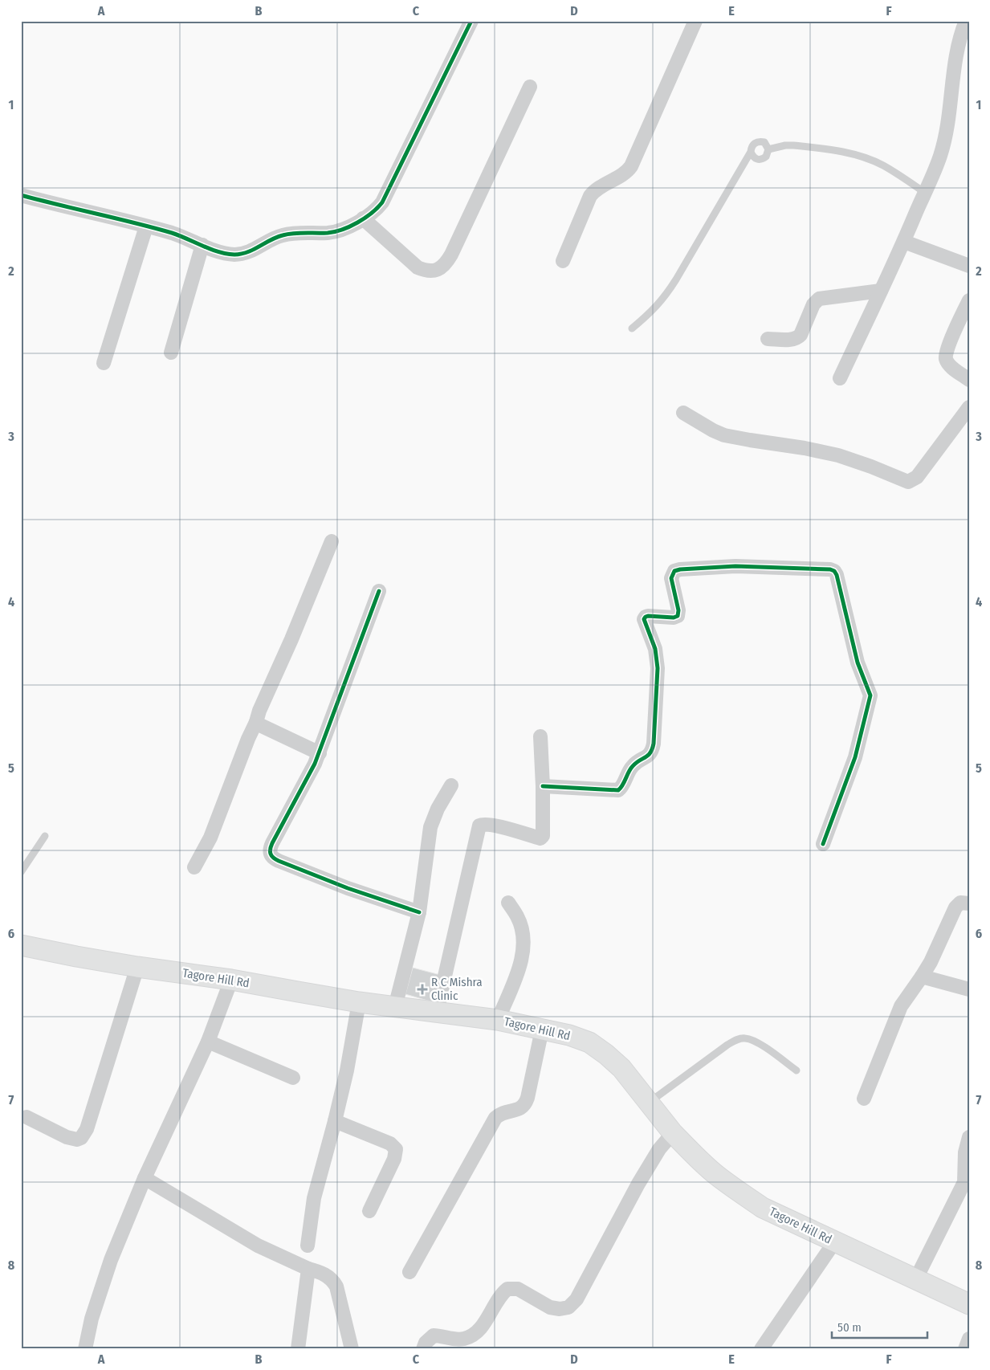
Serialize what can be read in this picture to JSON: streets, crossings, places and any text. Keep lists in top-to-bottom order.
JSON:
{
  "streets": {
    "main road": ["Tagore Hill Rd"]
  },
  "places": {
    "health": ["R C Mishra Clinic"]
  },
  "scale_bar": "50 m",
  "grid": {
    "columns": [
      "A",
      "B",
      "C",
      "D",
      "E",
      "F"
    ],
    "rows": [
      "1",
      "2",
      "3",
      "4",
      "5",
      "6",
      "7",
      "8"
    ]
  }
}
